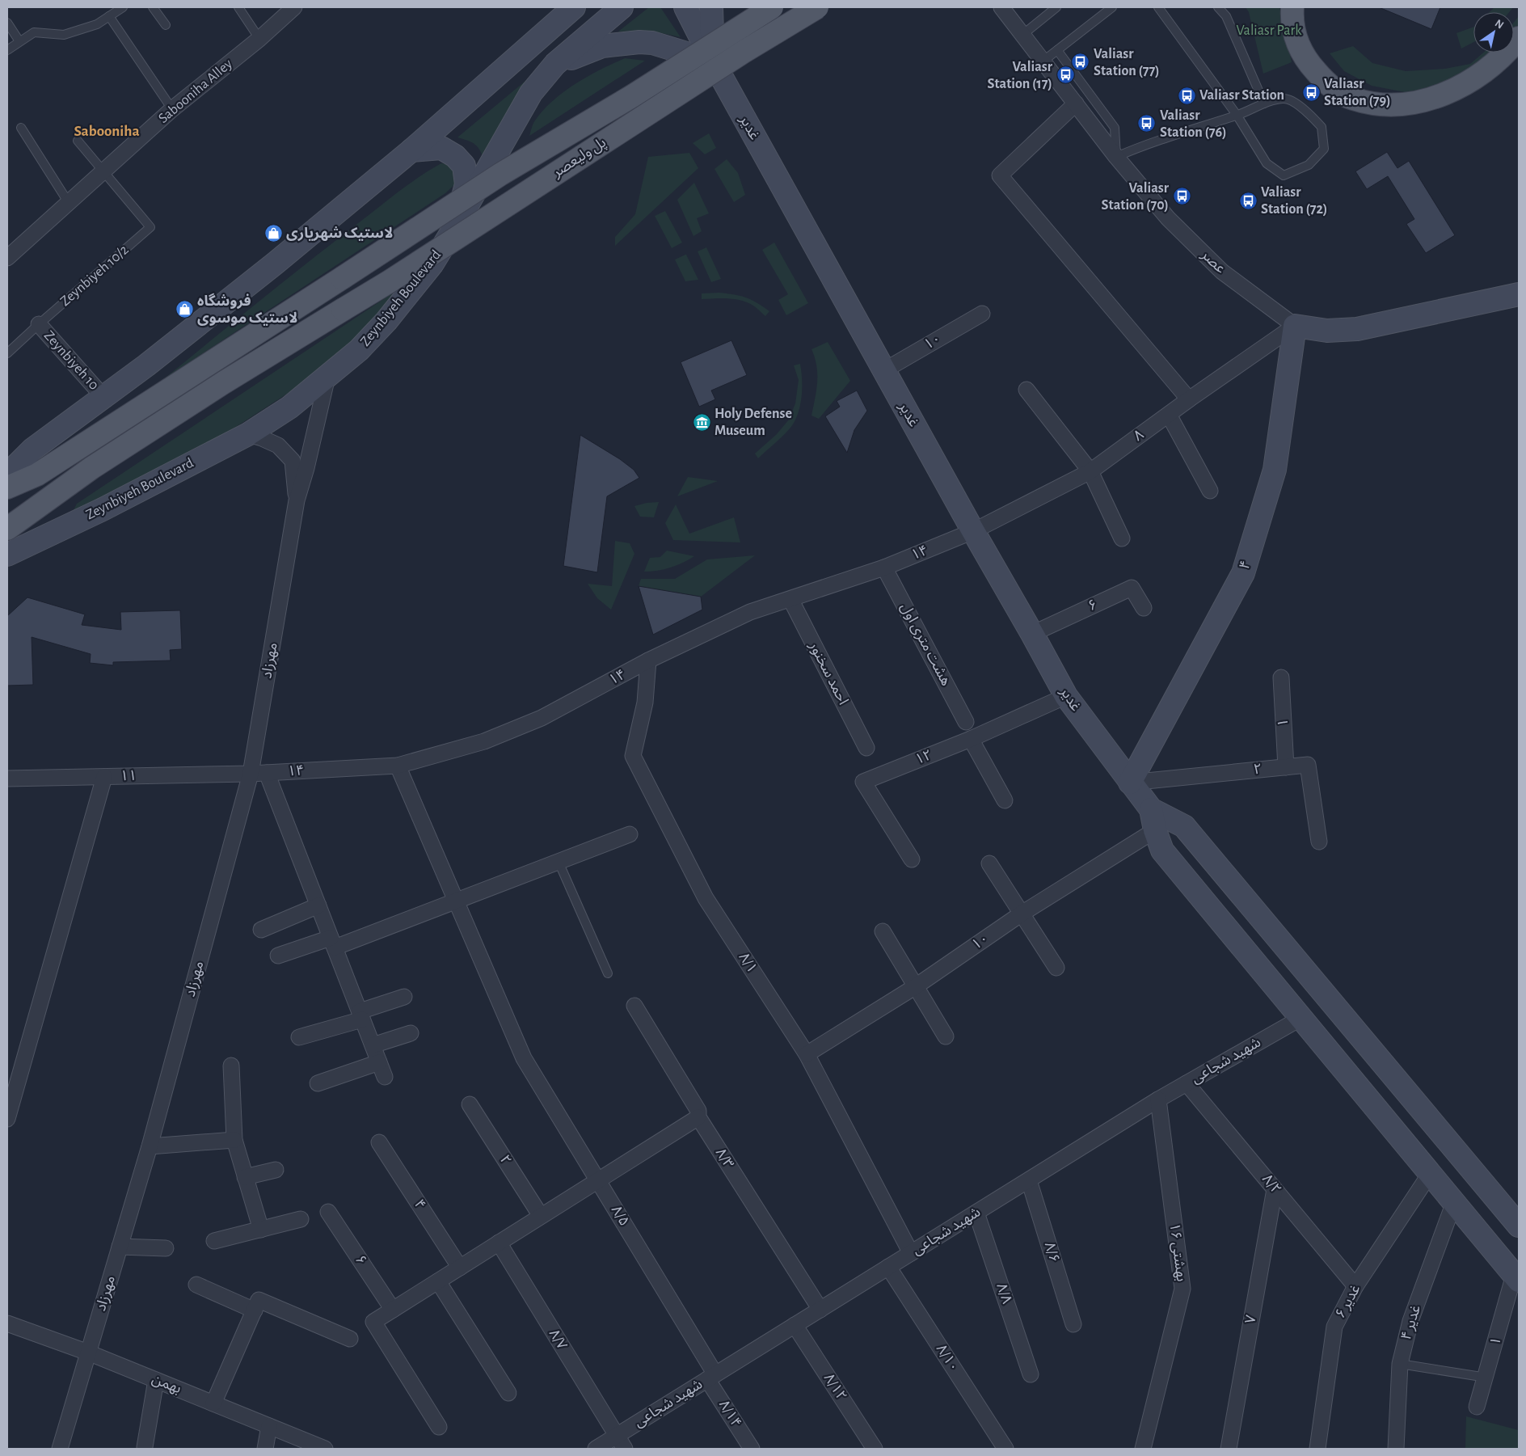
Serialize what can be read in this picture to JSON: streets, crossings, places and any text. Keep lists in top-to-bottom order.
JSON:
{
  "streets": {
    "main road": ["پل ولیعصر"],
    "street": [
      "Sabooniha Alley",
      "غدیر",
      "عصر",
      "Zeynbiyeh Boulevard",
      "۱۰",
      "Zeynbiyeh 10",
      "۸",
      "۱۴",
      "۴",
      "۶",
      "هشت متری اول",
      "مهرزاد",
      "احمد سخنور",
      "۱",
      "۱۲",
      "۲",
      "۱۱",
      "۸/۱",
      "شهید شجاعی",
      "۸/۳",
      "۸/۲",
      "۸/۵",
      "۸/۶",
      "۱۶ بهشتی",
      "۸/۸",
      "غدیر ۶",
      "۷",
      "غدیر ۴",
      "۸/۷",
      "۸/۱۰",
      "بهمن",
      "۸/۱۲",
      "۸/۱۴"
    ],
    "lane": ["Zeynbiyeh 10/2"]
  },
  "crossings": [
    ["Sabooniha Alley", "Zeynbiyeh 10/2"],
    ["غدیر", "۱۰"],
    ["غدیر", "۸"],
    ["غدیر", "۱۴"],
    ["غدیر", "۴"],
    ["غدیر", "۶"],
    ["غدیر", "۱۲"],
    ["غدیر", "۲"],
    ["عصر", "۸"],
    ["عصر", "۴"],
    ["Zeynbiyeh 10/2", "Zeynbiyeh 10"],
    ["۱۰", "۸/۱"],
    ["۸", "۱۴"],
    ["۸", "۴"],
    ["۱۴", "هشت متری اول"],
    ["۱۴", "مهرزاد"],
    ["۱۴", "احمد سخنور"],
    ["۱۴", "۱۱"],
    ["۱۴", "۸/۱"],
    ["۱۴", "۸/۵"],
    ["۴", "۲"],
    ["مهرزاد", "۱۱"],
    ["مهرزاد", "بهمن"],
    ["۱", "۲"],
    ["۸/۱", "شهید شجاعی"],
    ["شهید شجاعی", "۸/۳"],
    ["شهید شجاعی", "۸/۲"],
    ["شهید شجاعی", "۸/۵"],
    ["شهید شجاعی", "۸/۶"],
    ["شهید شجاعی", "۱۶ بهشتی"],
    ["شهید شجاعی", "۸/۸"],
    ["شهید شجاعی", "۸/۷"],
    ["شهید شجاعی", "۸/۱۰"],
    ["شهید شجاعی", "۸/۱۲"],
    ["شهید شجاعی", "۸/۱۴"],
    ["۸/۲", "غدیر ۶"],
    ["۸/۲", "۷"],
    ["۸/۵", "۸/۱۴"]
  ],
  "districts": ["Sabooniha"],
  "parks": ["Valiasr Park"],
  "places": {
    "bus stop": [
      "Valiasr Station (77)",
      "Valiasr Station (17)",
      "Valiasr Station (79)",
      "Valiasr Station",
      "Valiasr Station (76)",
      "Valiasr Station (70)",
      "Valiasr Station (72)"
    ],
    "shop": ["لاستیک شهریاری", "فروشگاه لاستیک موسوی"],
    "museum": ["Holy Defense Museum"]
  },
  "north": "top right"
}
